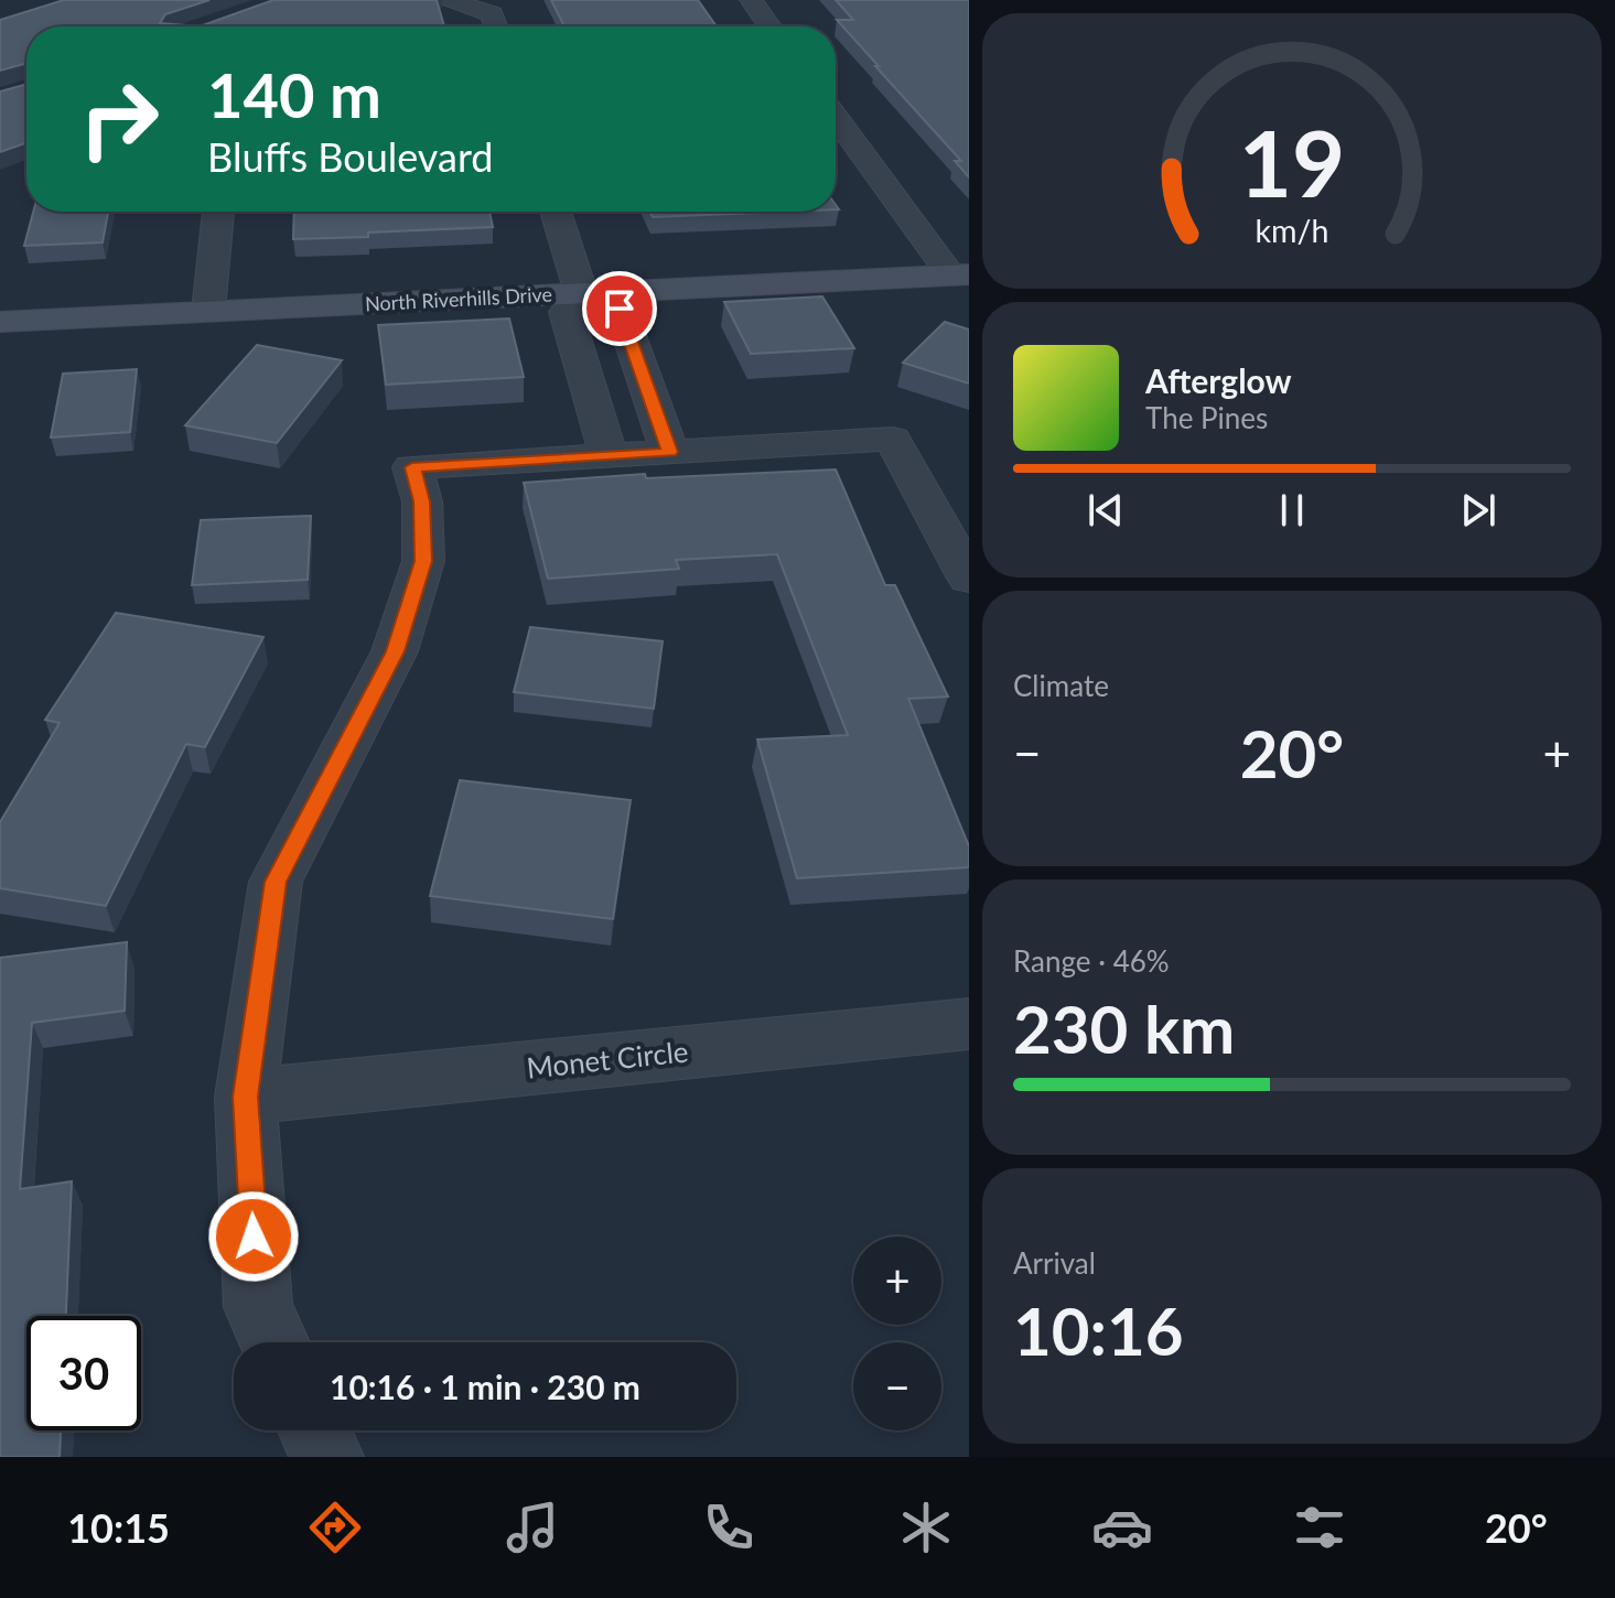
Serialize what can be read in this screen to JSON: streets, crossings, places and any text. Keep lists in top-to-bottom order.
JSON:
{
  "streets": {
    "street": ["North Riverhills Drive", "Monet Circle"]
  },
  "page": {
    "turn": ["140 m", "Bluffs Boulevard"],
    "song": ["Afterglow", "The Pines"],
    "tile": [
      "Climate",
      ["Range · 46%", "230 km"],
      ["Arrival", "10:16"]
    ],
    "heat": ["−", "20°", "+"],
    "map_buttons": ["+", "−"],
    "limit": "30",
    "trip": "10:16 · 1 min · 230 m",
    "tabs": ["10:15", "20°"],
    "gauge": ["19", "km/h"]
  }
}
